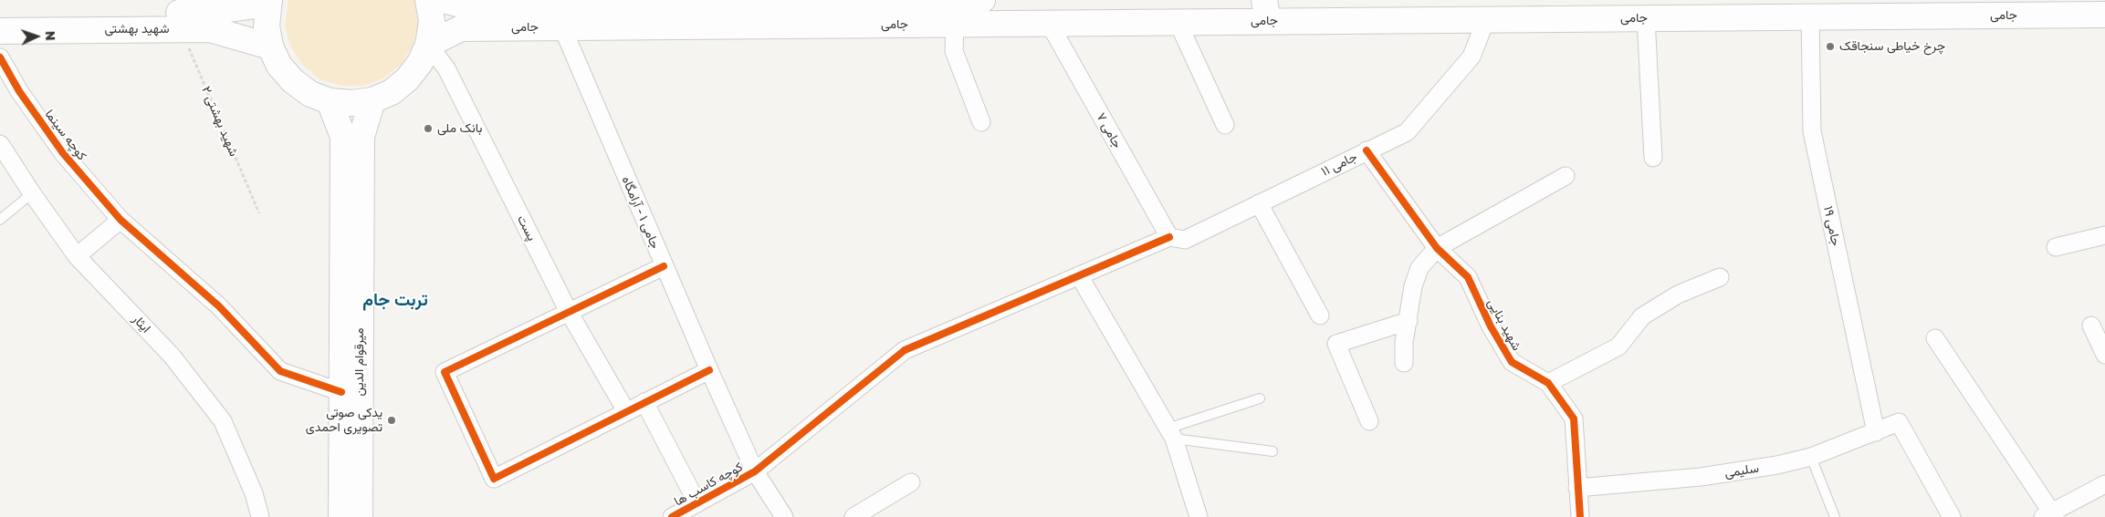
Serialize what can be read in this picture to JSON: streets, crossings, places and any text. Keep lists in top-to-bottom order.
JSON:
{
  "streets": {
    "main road": ["جامی", "شهید بهشتی", "میرقوام الدین"],
    "street": [
      "جامی ۷",
      "کوچه سینما",
      "جامی ۱۱",
      "جامی ۱ - آرامگاه",
      "جامی ۱۹",
      "پست",
      "ایثار",
      "شهید بنایی",
      "سلیمی",
      "کوچه کاسب ها"
    ],
    "path": ["شهید بهشتی ۲"]
  },
  "crossings": [
    ["جامی", "جامی ۷"],
    ["جامی", "جامی ۱۱"],
    ["جامی", "جامی ۱ - آرامگاه"],
    ["جامی", "جامی ۱۹"],
    ["جامی", "پست"],
    ["شهید بهشتی", "شهید بهشتی ۲"],
    ["جامی ۷", "جامی ۱۱"],
    ["جامی ۷", "کوچه کاسب ها"],
    ["کوچه سینما", "میرقوام الدین"],
    ["جامی ۱۱", "شهید بنایی"],
    ["جامی ۱۱", "کوچه کاسب ها"],
    ["جامی ۱ - آرامگاه", "کوچه کاسب ها"],
    ["جامی ۱۹", "سلیمی"],
    ["شهید بنایی", "سلیمی"]
  ],
  "districts": ["تربت جام"],
  "places": ["چرخ خیاطی سنجاقک", "بانک ملی", "یدکی صوتی تصویری احمدی"],
  "north": "right"
}
